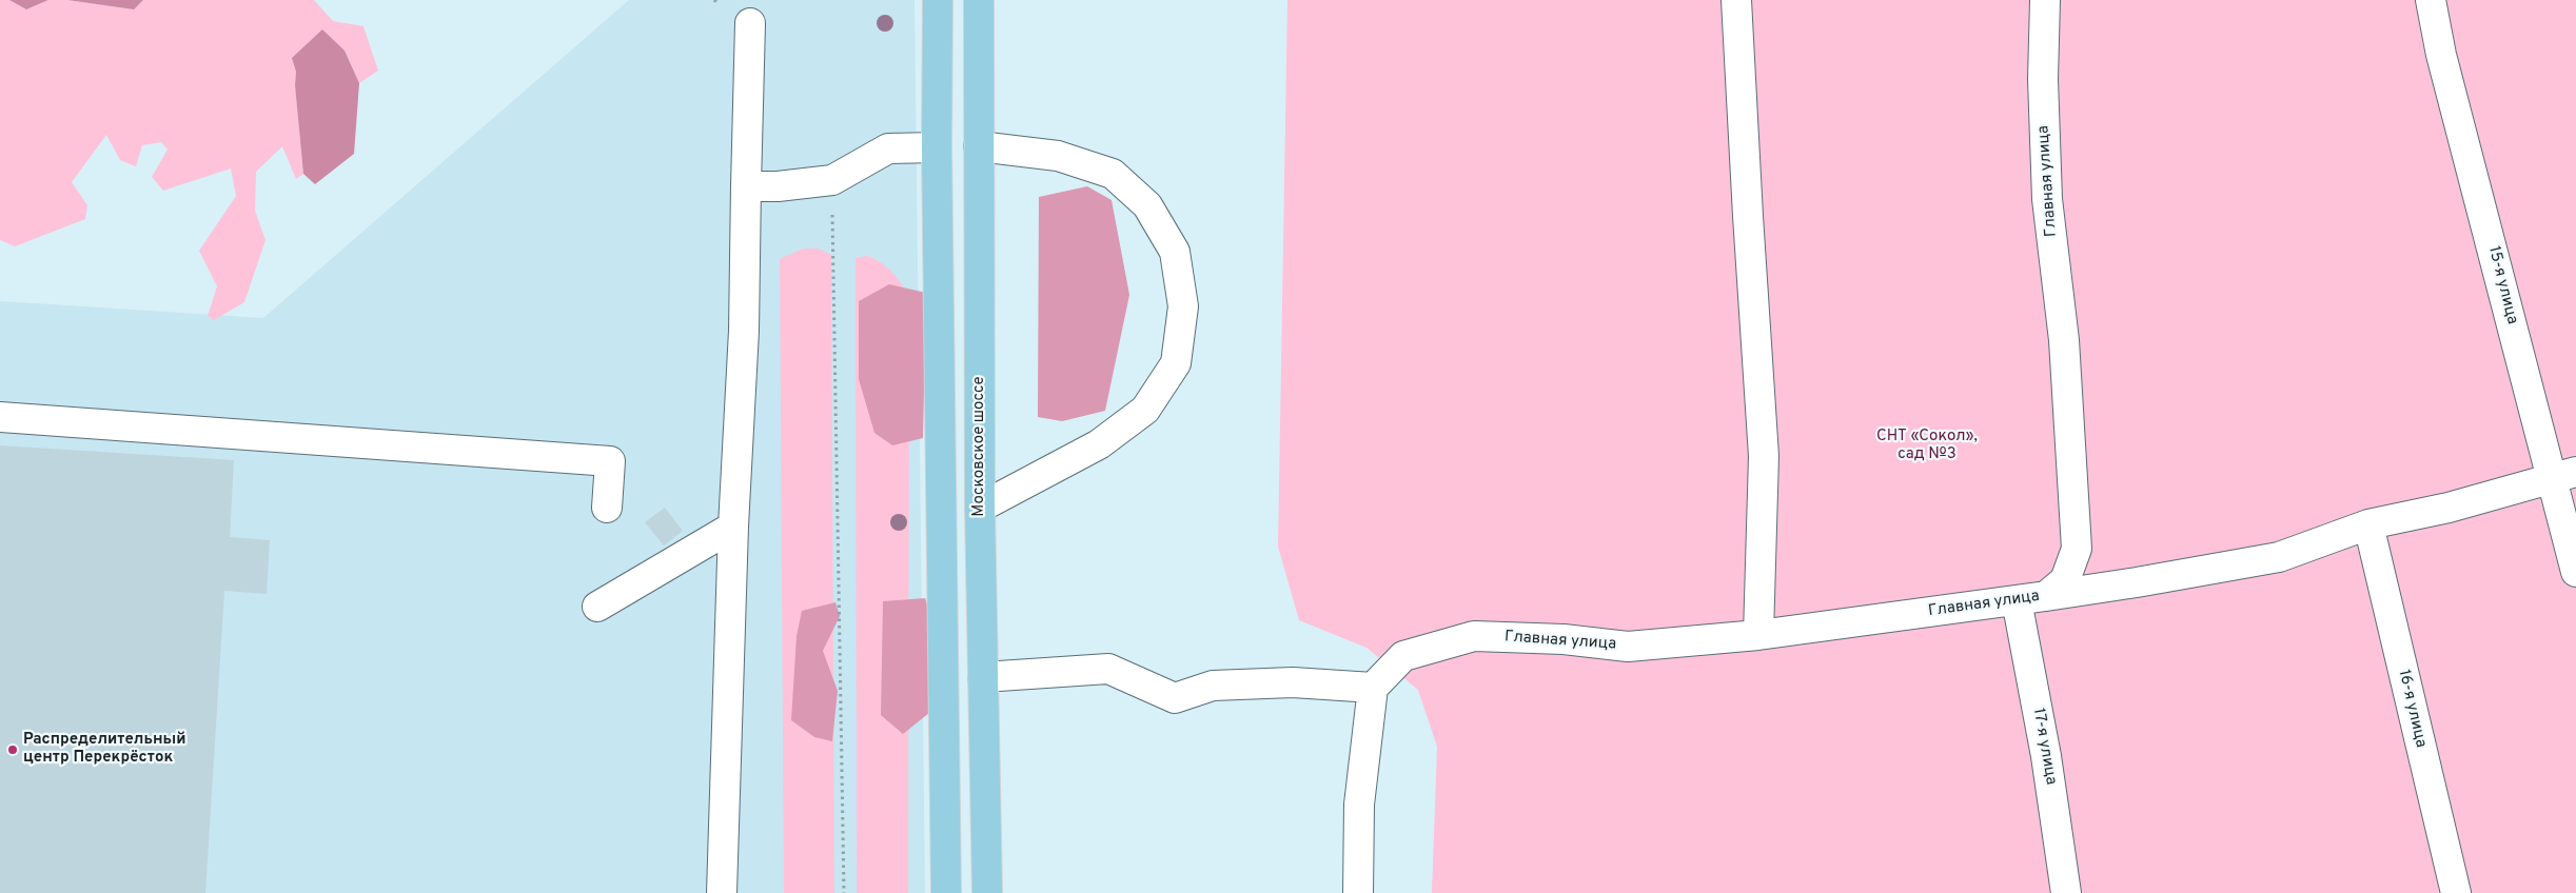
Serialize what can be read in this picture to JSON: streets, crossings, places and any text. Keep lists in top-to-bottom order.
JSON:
{
  "streets": {
    "main road": ["Московское шоссе"],
    "street": [
      "Главная улица",
      "15-я улица",
      "16-я улица",
      "17-я улица"
    ]
  },
  "crossings": [
    ["Главная улица", "17-я улица"]
  ],
  "parks": ["СНТ «Сокол», сад №3"],
  "places": ["Распределительный центр Перекрёсток"]
}
